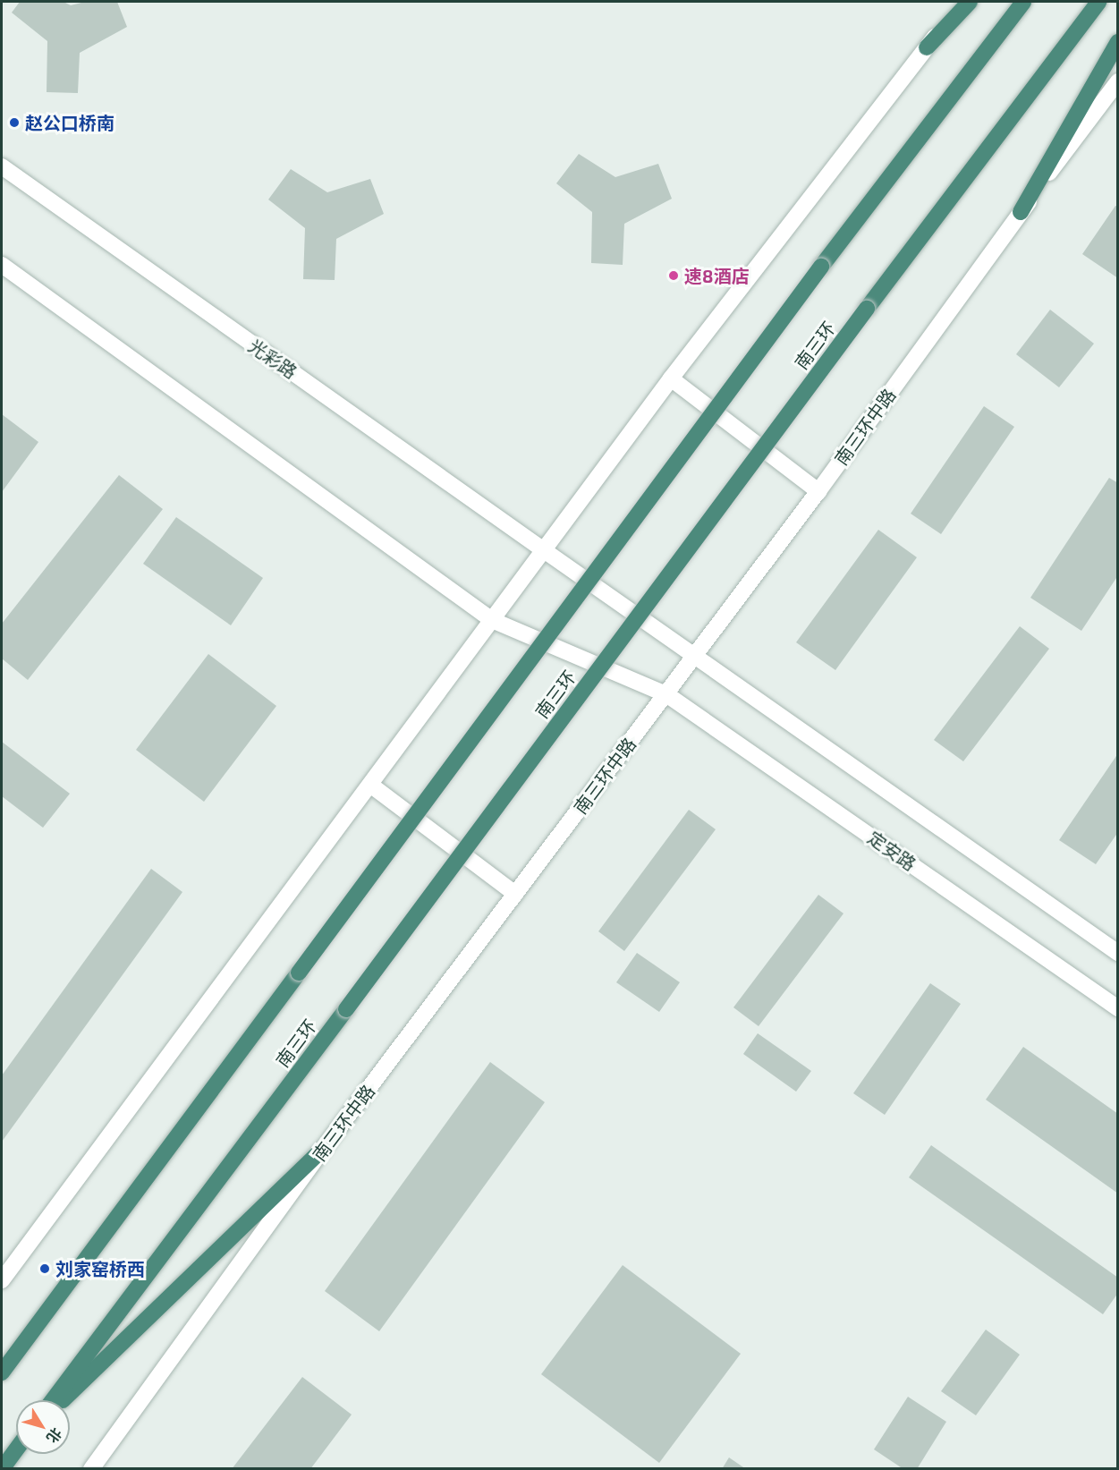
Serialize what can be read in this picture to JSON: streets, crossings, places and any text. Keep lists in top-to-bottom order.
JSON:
{
  "streets": {
    "highway": ["南三环"],
    "street": ["光彩路", "南三环中路", "定安路"]
  },
  "crossings": [
    ["光彩路", "南三环中路"],
    ["南三环中路", "定安路"]
  ],
  "places": ["赵公口桥南", "速8酒店", "刘家窑桥西"],
  "north": "bottom right"
}
